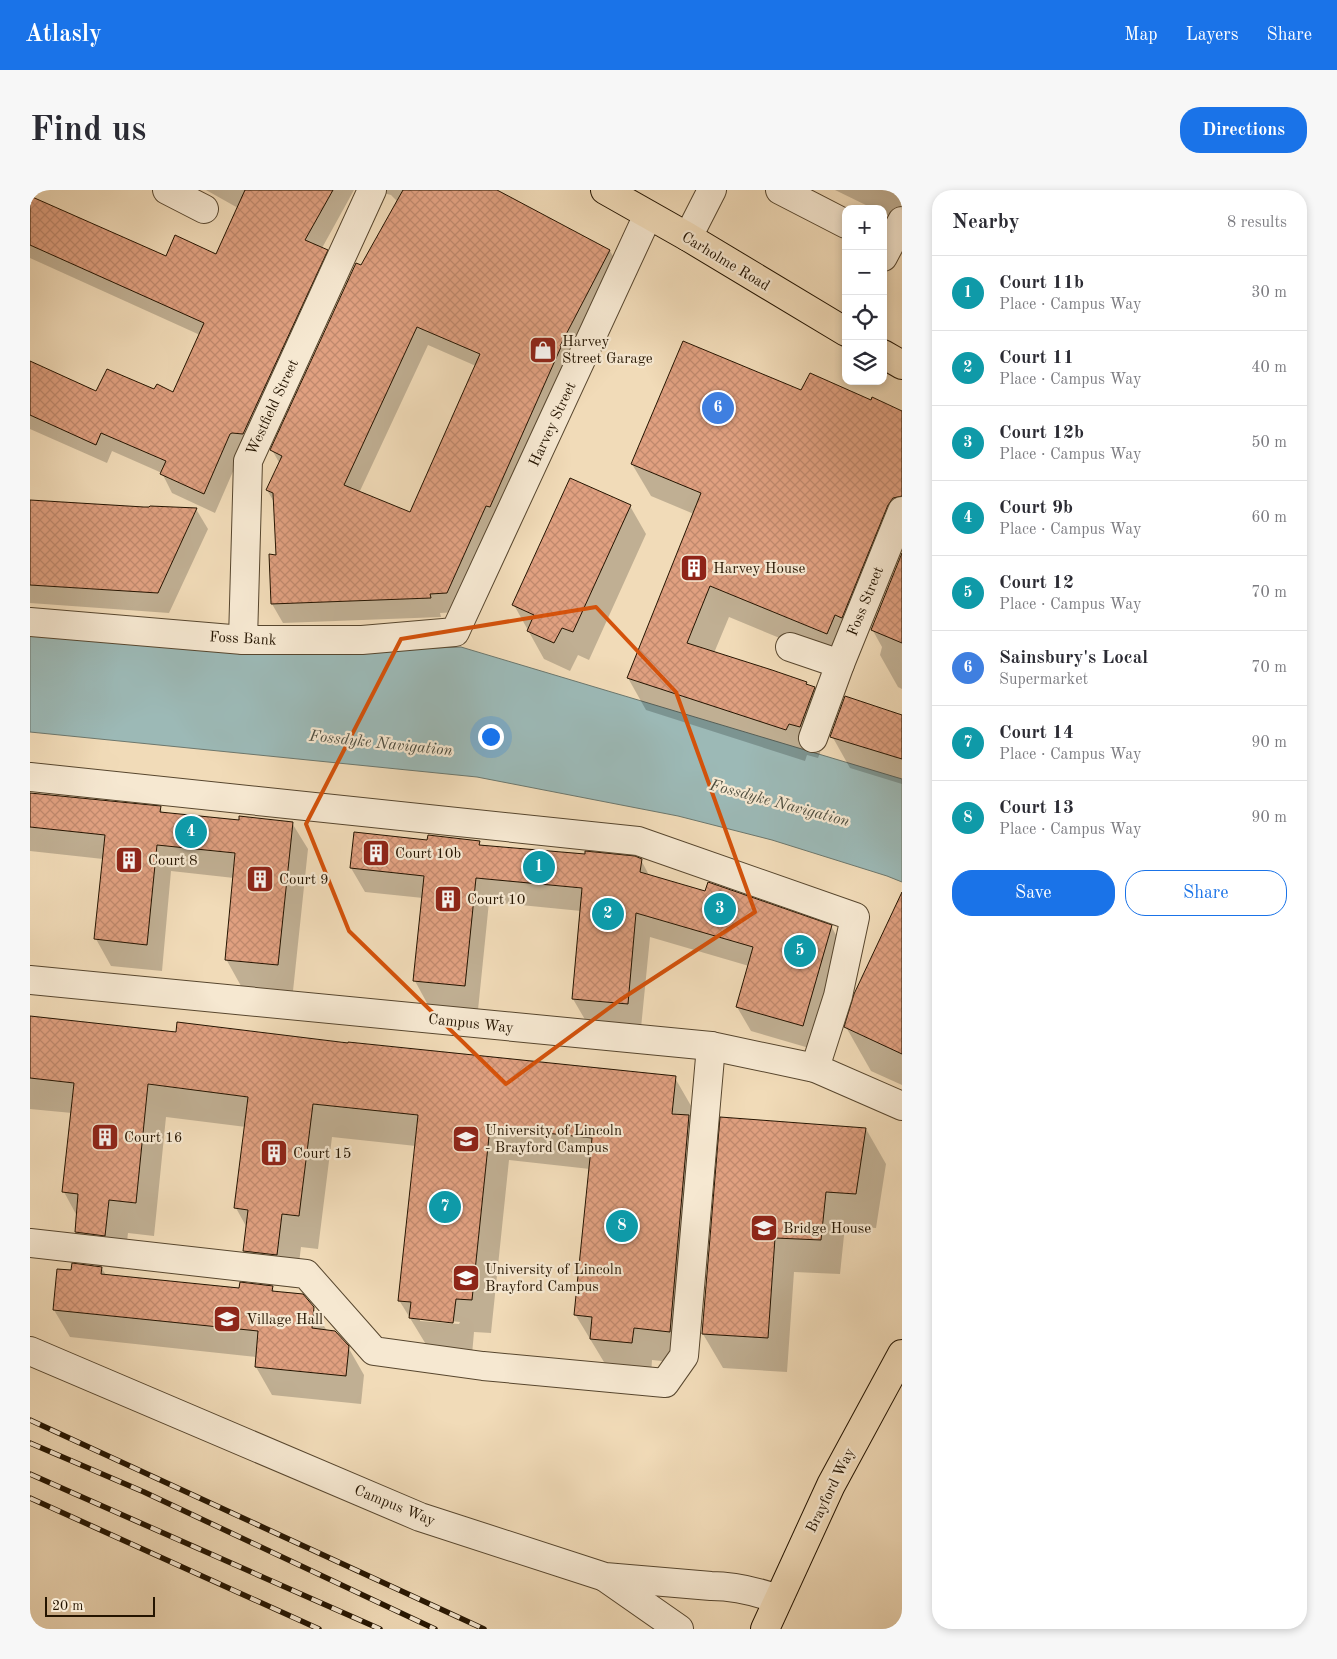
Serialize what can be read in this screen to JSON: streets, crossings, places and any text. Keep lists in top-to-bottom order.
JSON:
{
  "streets": {
    "main road": ["Carholme Road", "Brayford Way"],
    "street": [
      "Westfield Street",
      "Harvey Street",
      "Foss Street",
      "Foss Bank",
      "Campus Way"
    ]
  },
  "crossings": [
    ["Carholme Road", "Harvey Street"],
    ["Westfield Street", "Foss Bank"],
    ["Harvey Street", "Foss Bank"],
    ["Campus Way", "Brayford Way"]
  ],
  "water": ["Fossdyke Navigation"],
  "places": {
    "shop": ["Harvey Street Garage"],
    "building": [
      "Harvey House",
      "Court 10b",
      "Court 8",
      "Court 9",
      "Court 10",
      "Court 16",
      "Court 15"
    ],
    "school or university": [
      "University of Lincoln - Brayford Campus",
      "Bridge House",
      "University of Lincoln Brayford Campus",
      "Village Hall"
    ]
  },
  "scale_bar": "20 m",
  "page": {
    "header": "Atlasly",
    "nav": ["Map", "Layers", "Share"],
    "buttons": [
      "Directions",
      ["Save", "Share"]
    ],
    "title": "Find us",
    "heading": ["Nearby", "8 results"],
    "map_buttons": ["+", "−"],
    "list": [
      {
        "mark": "1",
        "name": "Court 11b",
        "note": "Place · Campus Way",
        "value": "30 m"
      },
      {
        "mark": "2",
        "name": "Court 11",
        "note": "Place · Campus Way",
        "value": "40 m"
      },
      {
        "mark": "3",
        "name": "Court 12b",
        "note": "Place · Campus Way",
        "value": "50 m"
      },
      {
        "mark": "4",
        "name": "Court 9b",
        "note": "Place · Campus Way",
        "value": "60 m"
      },
      {
        "mark": "5",
        "name": "Court 12",
        "note": "Place · Campus Way",
        "value": "70 m"
      },
      {
        "mark": "6",
        "name": "Sainsbury's Local",
        "note": "Supermarket",
        "value": "70 m"
      },
      {
        "mark": "7",
        "name": "Court 14",
        "note": "Place · Campus Way",
        "value": "90 m"
      },
      {
        "mark": "8",
        "name": "Court 13",
        "note": "Place · Campus Way",
        "value": "90 m"
      }
    ],
    "pins": [
      "6",
      "4",
      "1",
      "3",
      "2",
      "5",
      "7",
      "8"
    ],
    "scale": "20 m"
  }
}
